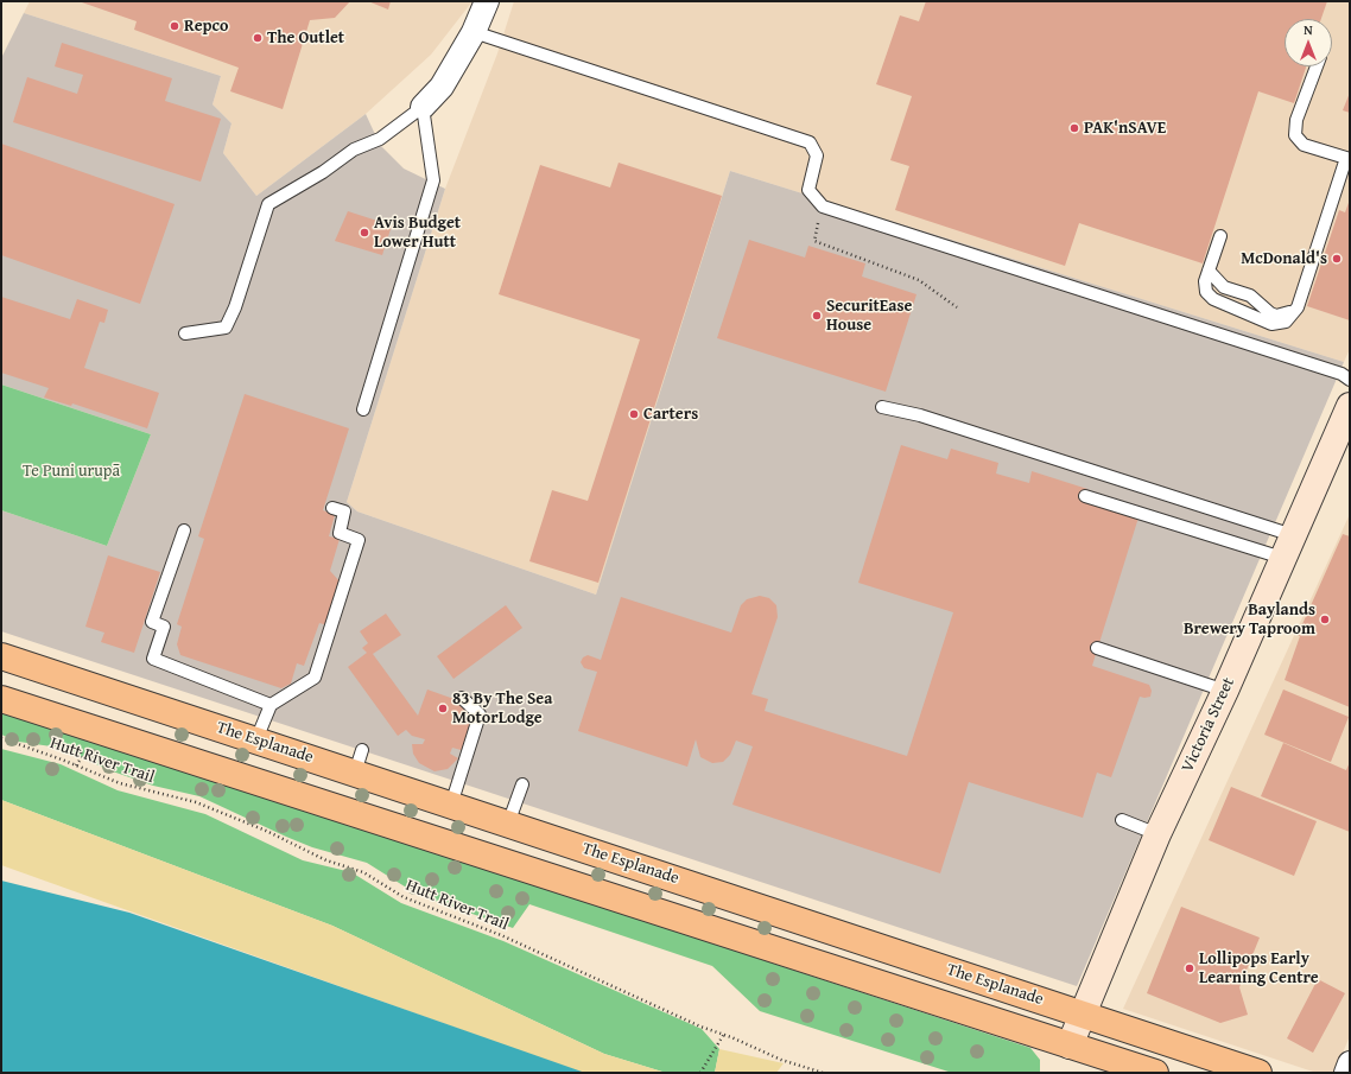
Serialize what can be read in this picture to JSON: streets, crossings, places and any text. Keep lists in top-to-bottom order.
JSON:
{
  "streets": {
    "main road": ["The Esplanade"],
    "street": ["Victoria Street"],
    "path": ["Hutt River Trail"]
  },
  "crossings": [
    ["Victoria Street", "The Esplanade"]
  ],
  "parks": ["Te Puni urupā"],
  "places": [
    "Repco",
    "The Outlet",
    "PAK'nSAVE",
    "Avis Budget Lower Hutt",
    "McDonald's",
    "SecuritEase House",
    "Carters",
    "Baylands Brewery Taproom",
    "83 By The Sea MotorLodge",
    "Lollipops Early Learning Centre"
  ],
  "north": "top"
}
